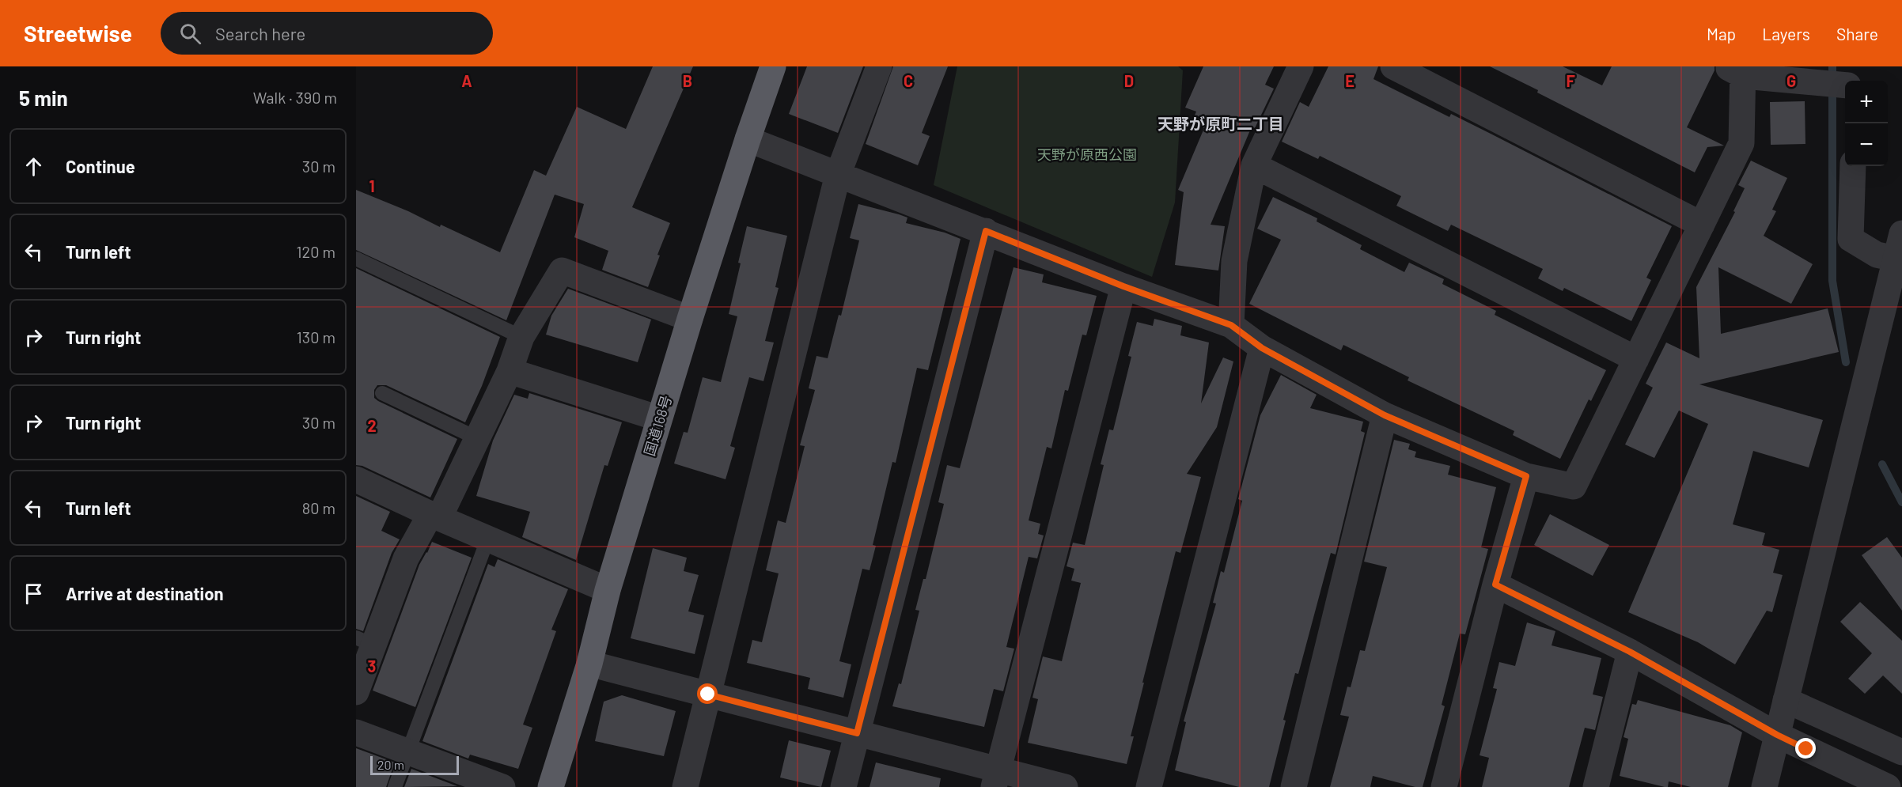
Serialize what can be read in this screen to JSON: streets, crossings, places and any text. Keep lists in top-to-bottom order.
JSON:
{
  "streets": {
    "highway": ["国道168号"]
  },
  "districts": ["天野が原町二丁目"],
  "parks": ["天野が原西公園"],
  "scale_bar": "20 m",
  "page": {
    "header": "Streetwise",
    "search": "Search here",
    "nav": ["Map", "Layers", "Share"],
    "heading": ["5 min", "Walk · 390 m"],
    "map_buttons": ["+", "−"],
    "list": [
      ["Continue", "30 m"],
      ["Turn left", "120 m"],
      ["Turn right", "130 m"],
      ["Turn right", "30 m"],
      ["Turn left", "80 m"],
      "Arrive at destination"
    ],
    "scale": "20 m"
  },
  "grid": {
    "columns": [
      "A",
      "B",
      "C",
      "D",
      "E",
      "F",
      "G"
    ],
    "rows": ["1", "2", "3"]
  }
}
